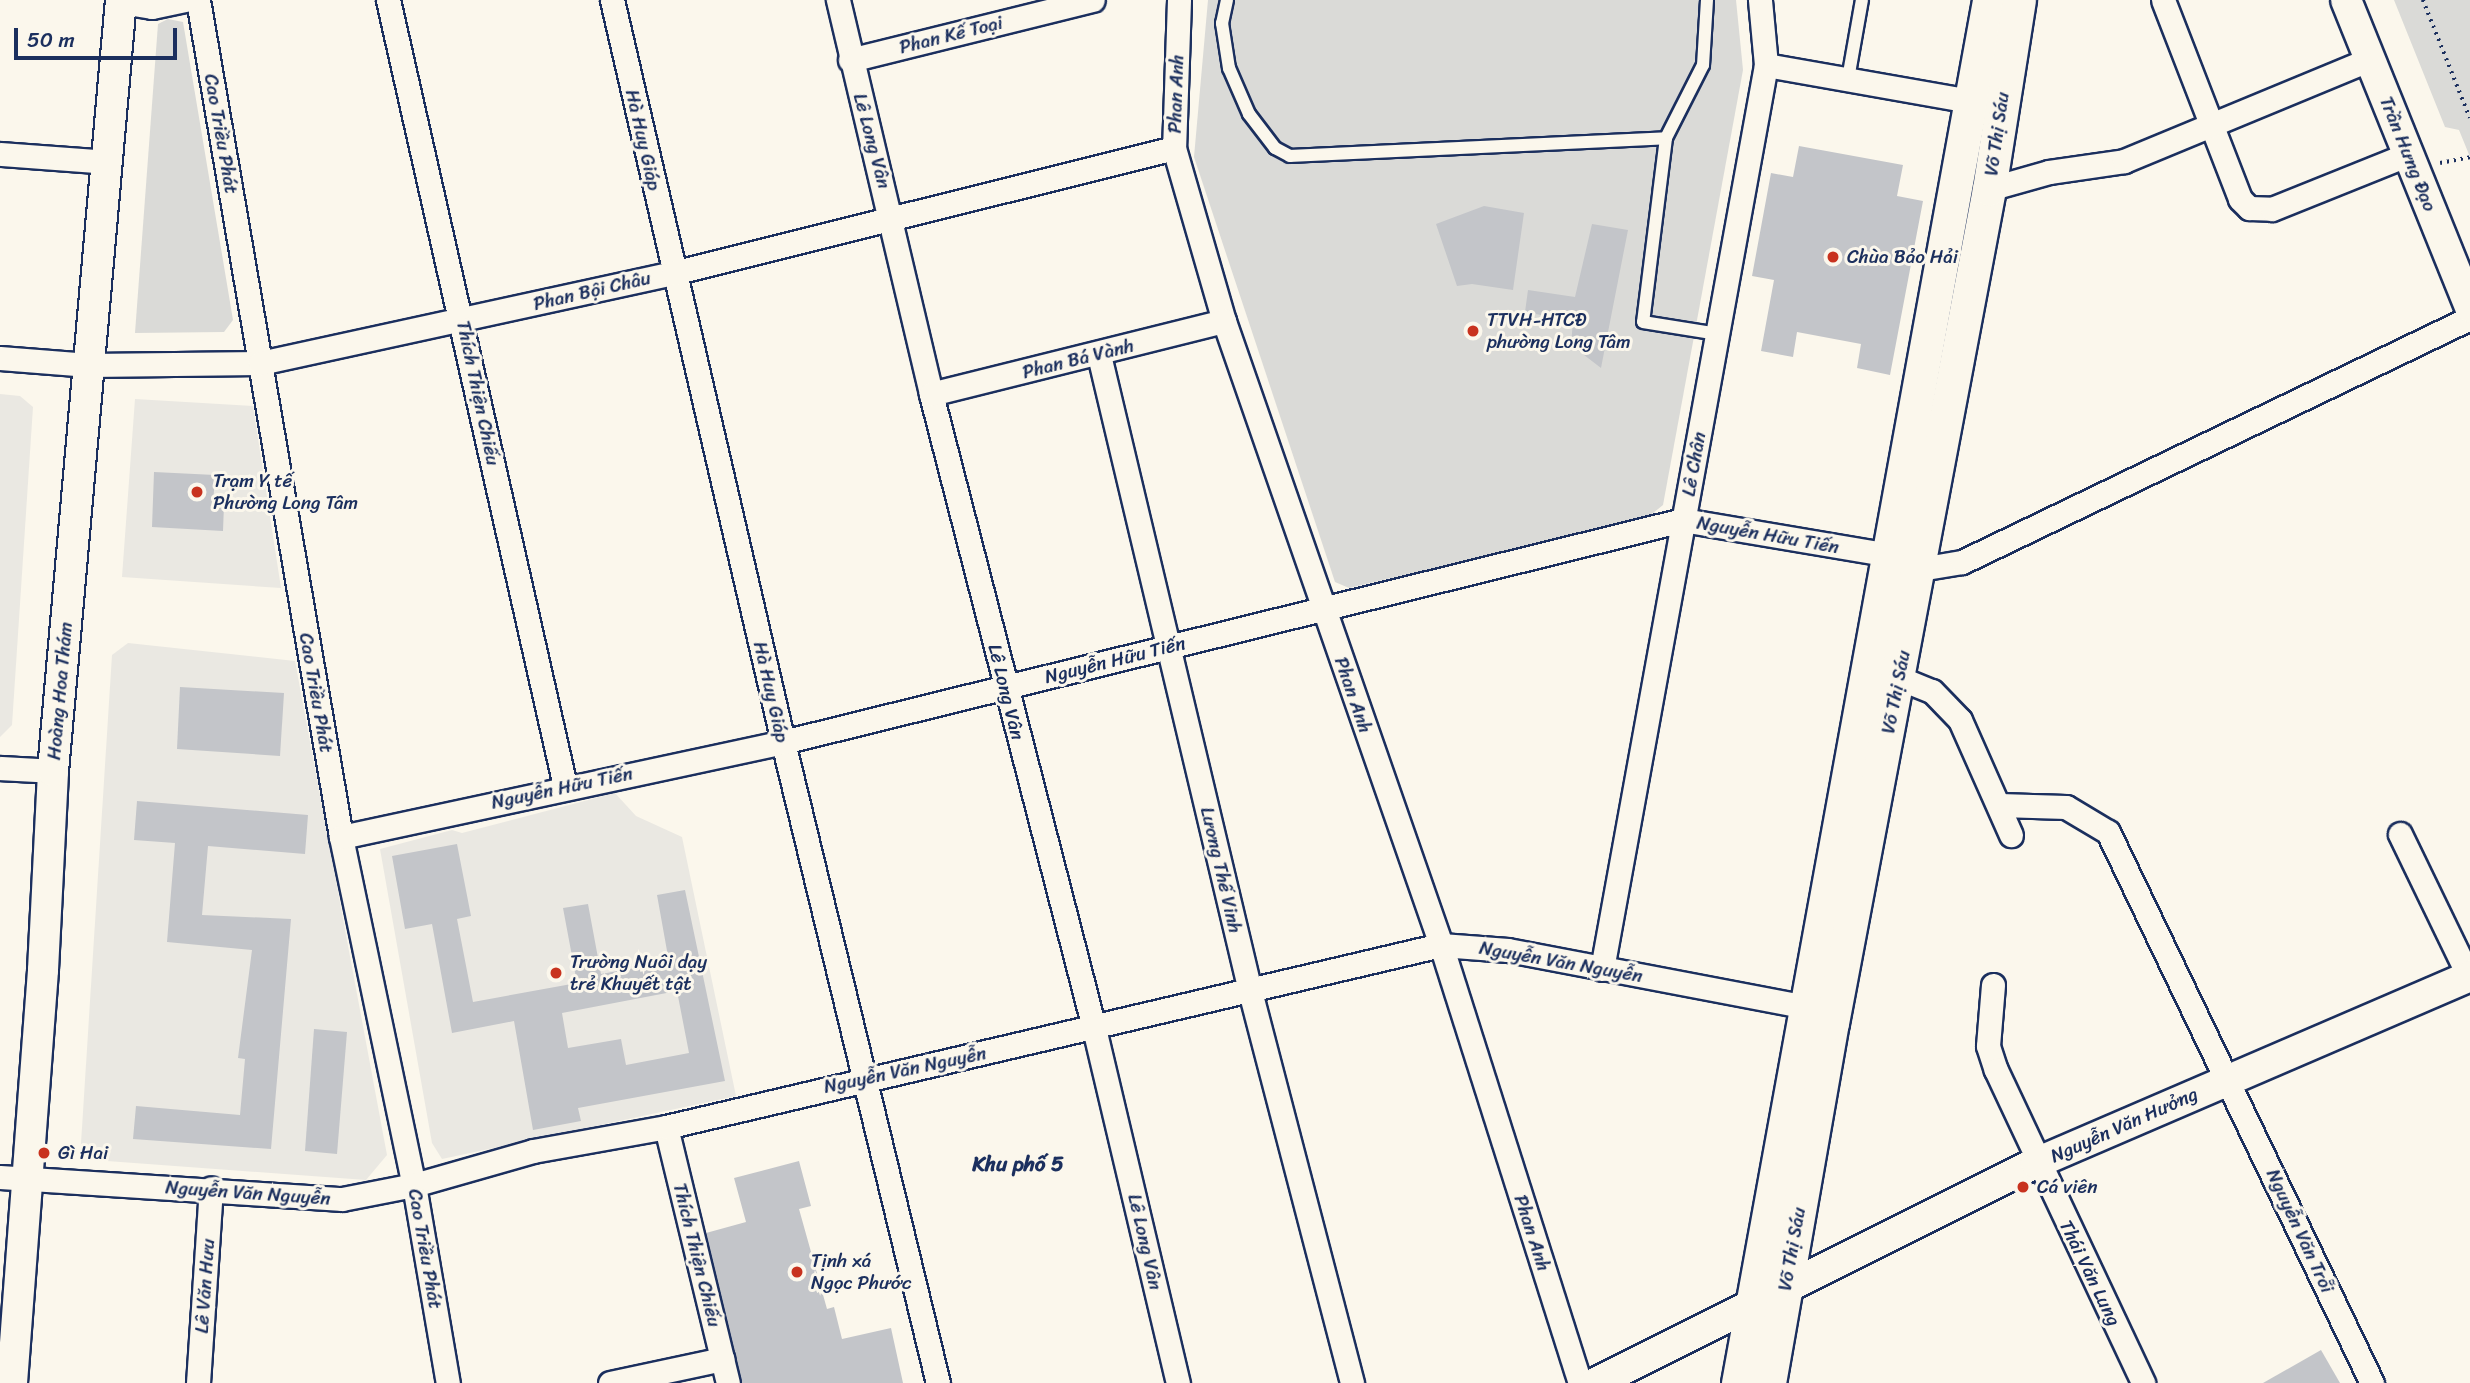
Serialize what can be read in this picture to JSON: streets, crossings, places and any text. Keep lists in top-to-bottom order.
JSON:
{
  "streets": {
    "main road": ["Võ Thị Sáu"],
    "street": [
      "Phan Kế Toại",
      "Phan Anh",
      "Cao Triều Phát",
      "Hà Huy Giáp",
      "Lê Long Vân",
      "Trần Hưng Đạo",
      "Phan Bội Châu",
      "Phan Bá Vành",
      "Thích Thiện Chiếu",
      "Lê Chân",
      "Nguyễn Hữu Tiến",
      "Hoàng Hoa Thám",
      "Lương Thế Vinh",
      "Nguyễn Văn Nguyễn",
      "Nguyễn Văn Hưởng",
      "Nguyễn Văn Trỗi",
      "Thái Văn Lung",
      "Lê Văn Hưu"
    ]
  },
  "crossings": [
    ["Phan Kế Toại", "Lê Long Vân"],
    ["Phan Anh", "Phan Bội Châu"],
    ["Phan Anh", "Phan Bá Vành"],
    ["Phan Anh", "Nguyễn Hữu Tiến"],
    ["Phan Anh", "Nguyễn Văn Nguyễn"],
    ["Cao Triều Phát", "Phan Bội Châu"],
    ["Cao Triều Phát", "Nguyễn Hữu Tiến"],
    ["Cao Triều Phát", "Nguyễn Văn Nguyễn"],
    ["Võ Thị Sáu", "Nguyễn Hữu Tiến"],
    ["Võ Thị Sáu", "Nguyễn Văn Nguyễn"],
    ["Võ Thị Sáu", "Nguyễn Văn Hưởng"],
    ["Hà Huy Giáp", "Phan Bội Châu"],
    ["Hà Huy Giáp", "Nguyễn Hữu Tiến"],
    ["Hà Huy Giáp", "Nguyễn Văn Nguyễn"],
    ["Lê Long Vân", "Phan Bội Châu"],
    ["Lê Long Vân", "Phan Bá Vành"],
    ["Lê Long Vân", "Nguyễn Hữu Tiến"],
    ["Lê Long Vân", "Nguyễn Văn Nguyễn"],
    ["Phan Bội Châu", "Thích Thiện Chiếu"],
    ["Phan Bội Châu", "Hoàng Hoa Thám"],
    ["Phan Bá Vành", "Lương Thế Vinh"],
    ["Thích Thiện Chiếu", "Nguyễn Hữu Tiến"],
    ["Thích Thiện Chiếu", "Nguyễn Văn Nguyễn"],
    ["Lê Chân", "Nguyễn Hữu Tiến"],
    ["Lê Chân", "Nguyễn Văn Nguyễn"],
    ["Nguyễn Hữu Tiến", "Lương Thế Vinh"],
    ["Hoàng Hoa Thám", "Nguyễn Văn Nguyễn"],
    ["Lương Thế Vinh", "Nguyễn Văn Nguyễn"],
    ["Nguyễn Văn Nguyễn", "Lê Văn Hưu"],
    ["Nguyễn Văn Hưởng", "Nguyễn Văn Trỗi"],
    ["Nguyễn Văn Hưởng", "Thái Văn Lung"]
  ],
  "districts": ["Khu phố 5"],
  "places": [
    "Chùa Bảo Hải",
    "TTVH-HTCĐ phường Long Tâm",
    "Trạm Y tế Phường Long Tâm",
    "Trường Nuôi dạy trẻ Khuyết tật",
    "Gì Hai",
    "Cá viên",
    "Tịnh xá Ngọc Phước"
  ],
  "scale_bar": "50 m"
}
